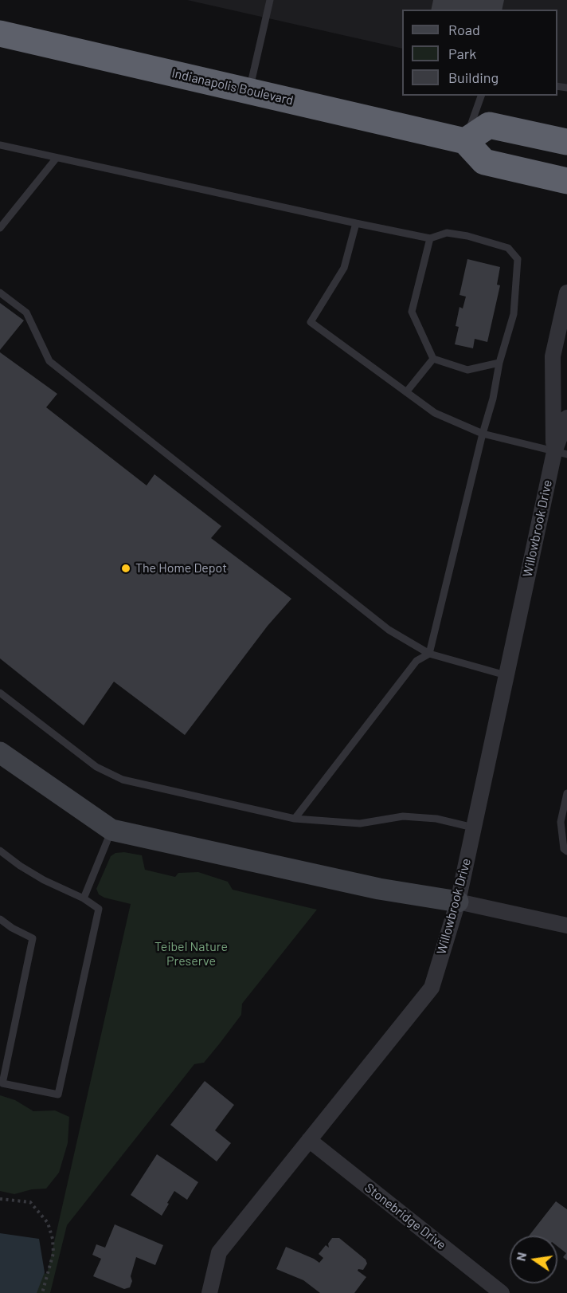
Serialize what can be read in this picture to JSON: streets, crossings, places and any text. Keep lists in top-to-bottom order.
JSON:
{
  "streets": {
    "highway": ["Indianapolis Boulevard"],
    "street": ["Willowbrook Drive", "Stonebridge Drive"]
  },
  "crossings": [
    ["Willowbrook Drive", "Stonebridge Drive"]
  ],
  "parks": ["Teibel Nature Preserve"],
  "places": ["The Home Depot"],
  "legend": ["Road", "Park", "Building"],
  "north": "left"
}
